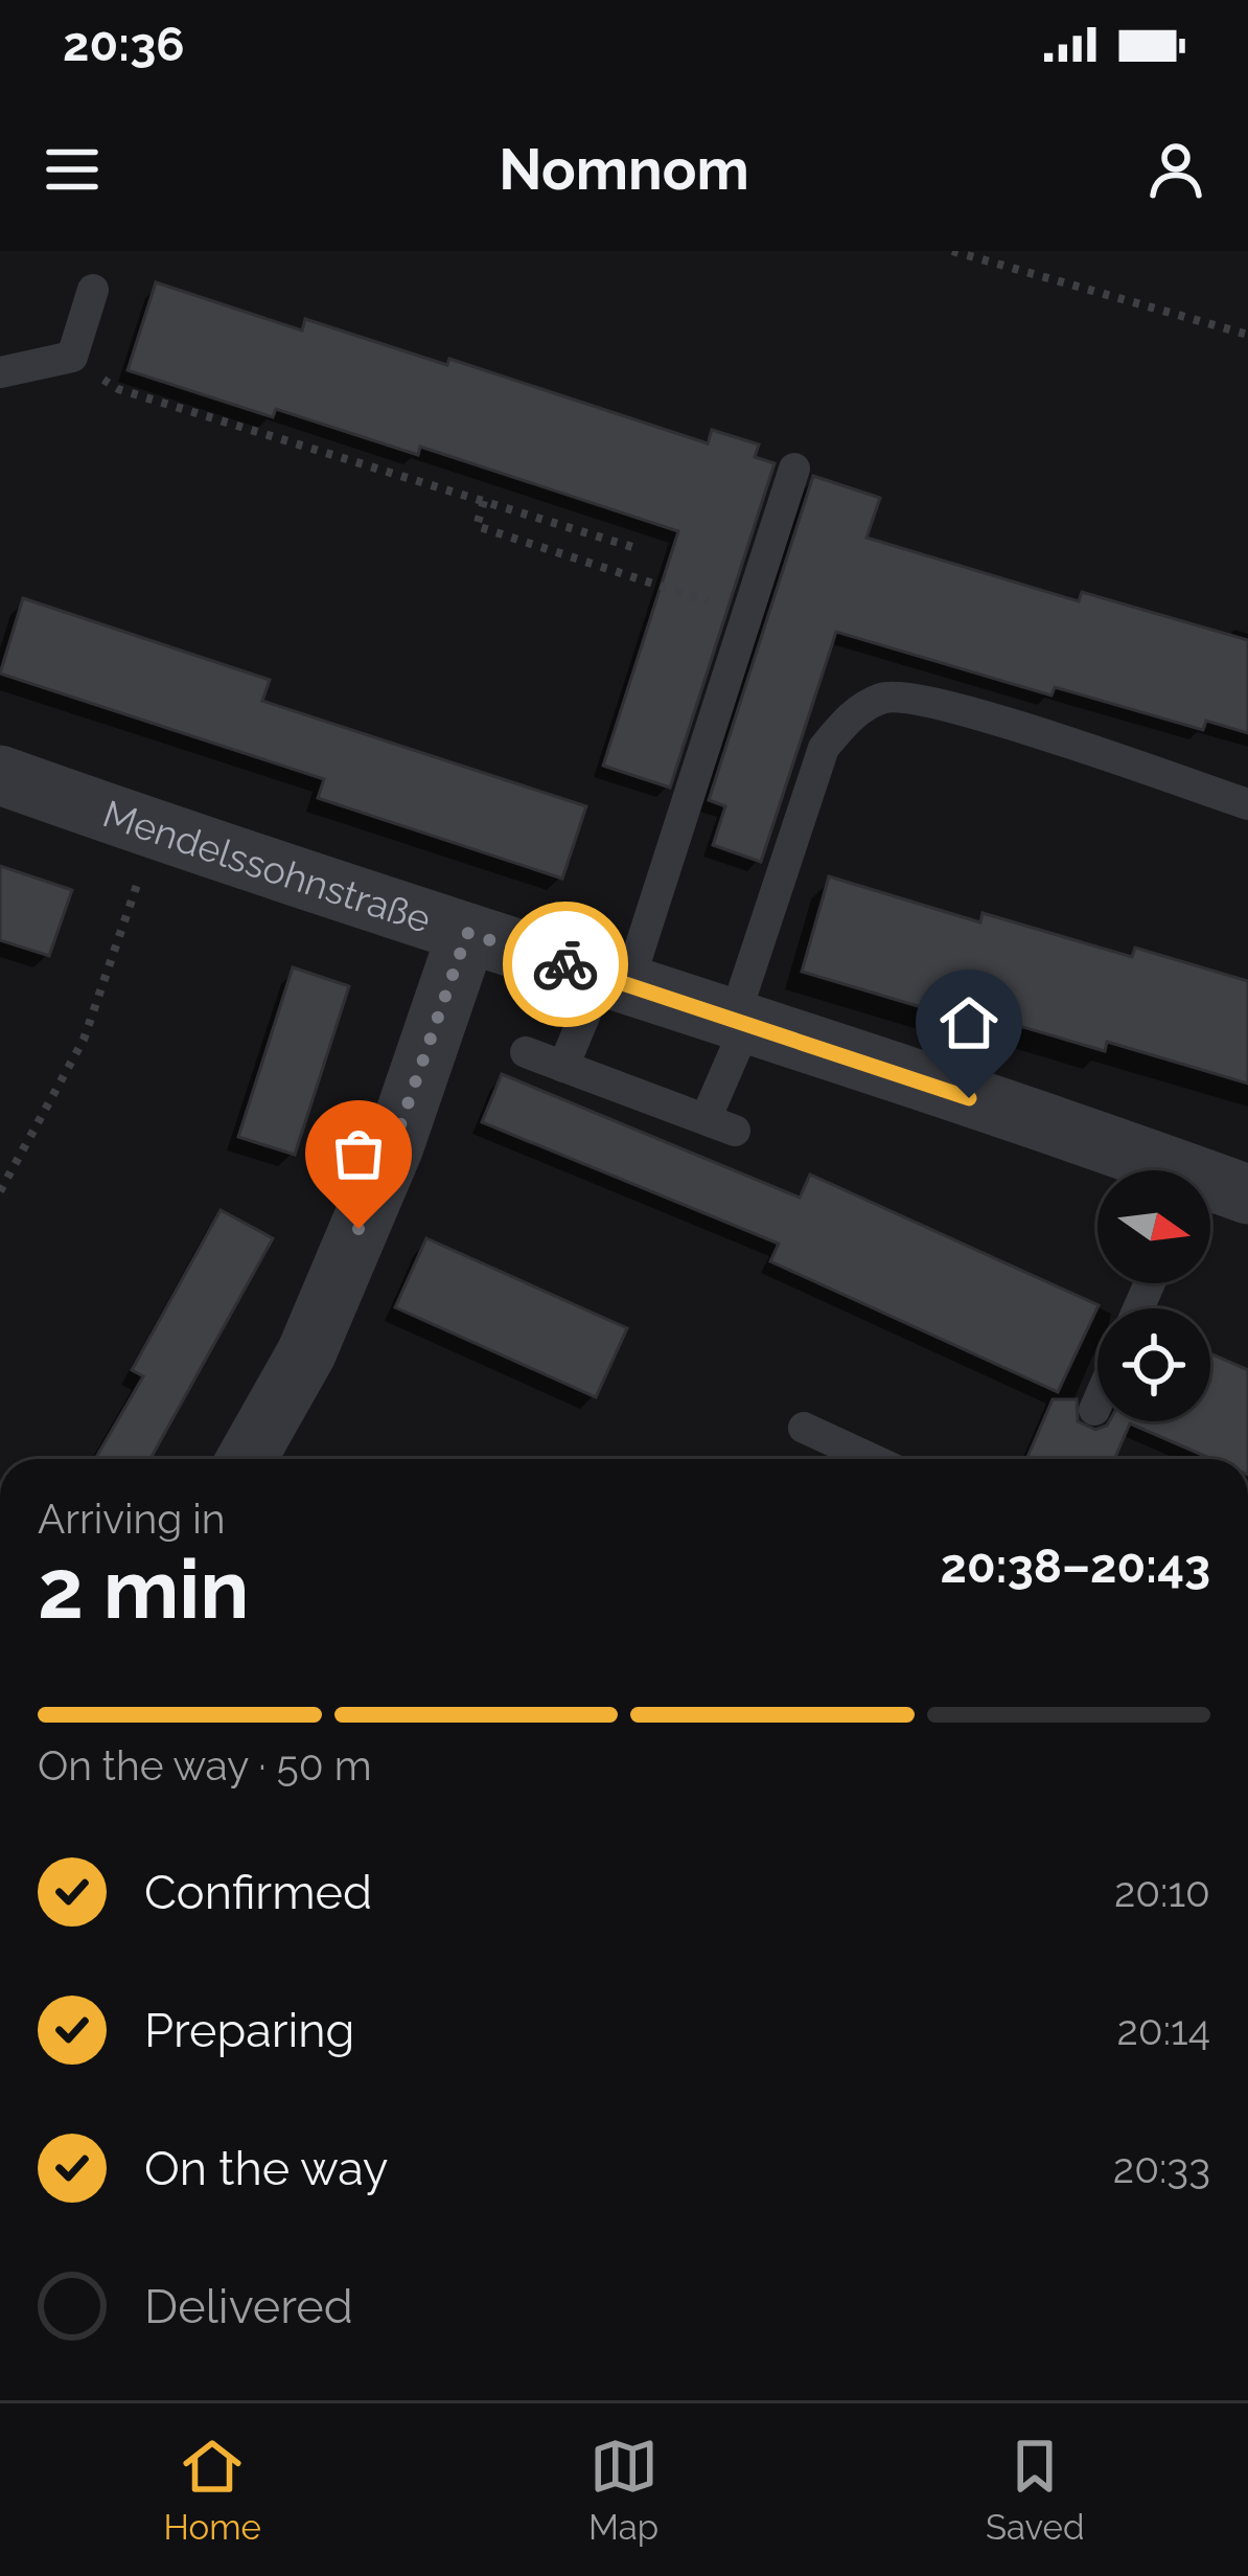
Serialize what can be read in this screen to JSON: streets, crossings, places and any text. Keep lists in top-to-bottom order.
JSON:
{
  "streets": {
    "street": ["Mendelssohnstraße"]
  },
  "north": "right",
  "page": {
    "status": "20:36",
    "header": "Nomnom",
    "heading": ["2 min", "Arriving in", "20:38–20:43"],
    "bar": "On the way · 50 m",
    "list": [
      ["Confirmed", "20:10"],
      ["Preparing", "20:14"],
      ["On the way", "20:33"],
      "Delivered"
    ],
    "tabs": ["Home", "Map", "Saved"]
  }
}
